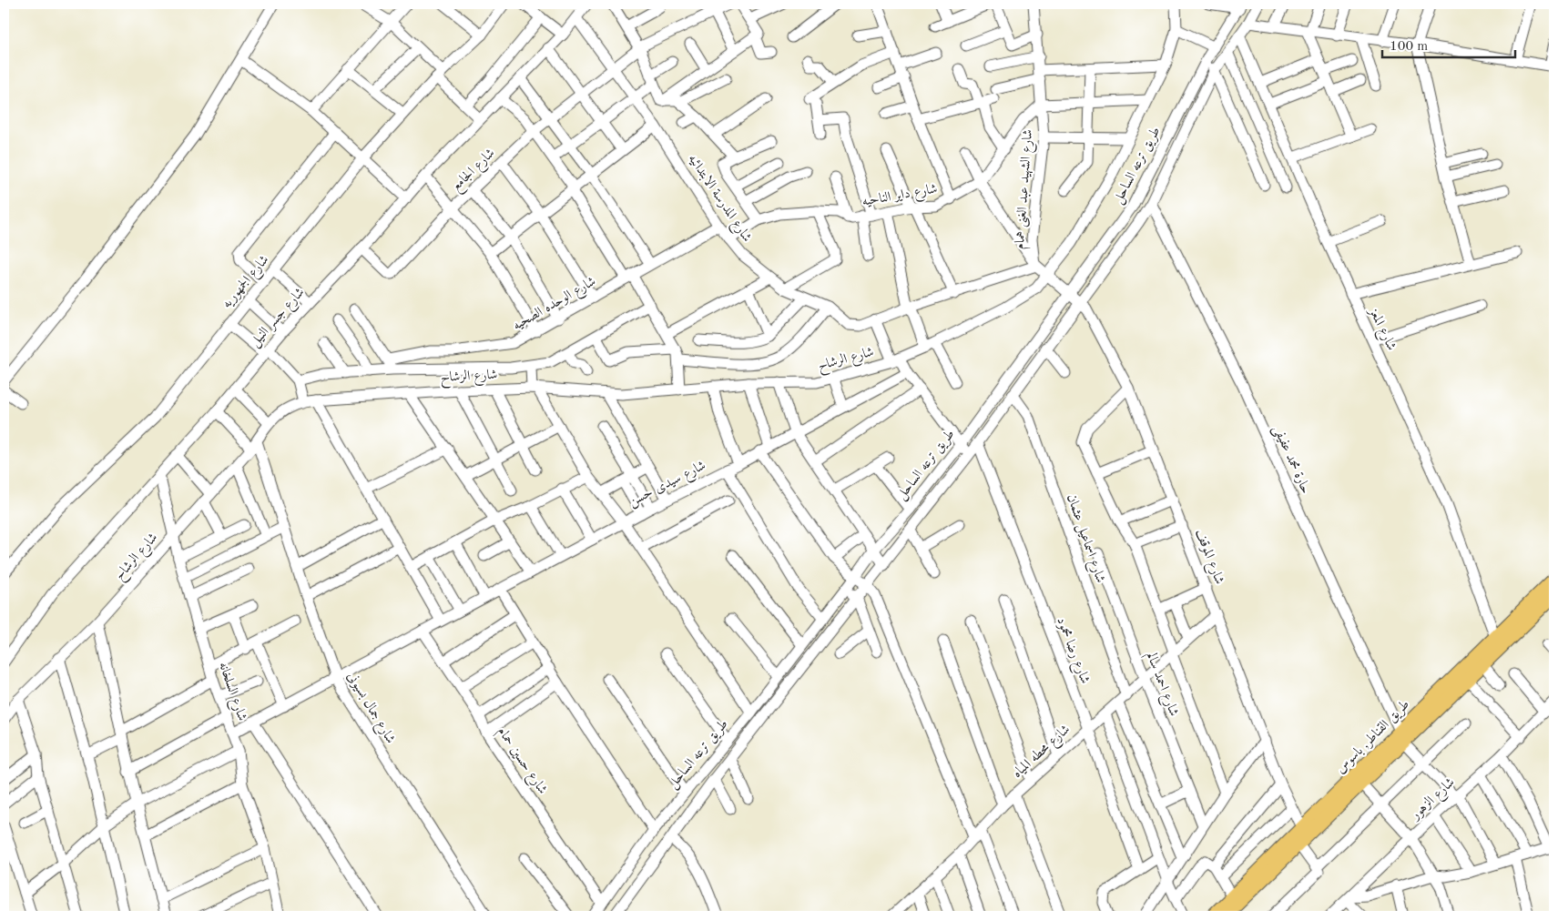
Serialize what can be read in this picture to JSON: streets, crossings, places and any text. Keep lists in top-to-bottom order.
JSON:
{
  "streets": {
    "main road": ["طريق القناطر, باسوس"],
    "street": [
      "طريق ترعه الساحل",
      "شارع الجامع",
      "شارع الشهيد عبد الغنى همام",
      "شارع داير الناحيه",
      "شارع المدرسة الابتدائيه",
      "شارع الجمهوريه",
      "شارع الوحده الصحيه",
      "شارع جسر النيل",
      "شارع المعز",
      "شارع الرشاح",
      "حارة محمد عفيفى",
      "شارع سيدى حسن",
      "شارع اسماعيل عثمان",
      "شارع الموقف",
      "شارع رضا محمود",
      "شارع احمد سالم",
      "شارع السلخانه",
      "شارع جمال بسيونى",
      "شارع محطه المياه",
      "شارع حسين حمام",
      "شارع الزهور"
    ]
  },
  "crossings": [
    ["طريق ترعه الساحل", "شارع الشهيد عبد الغنى همام"],
    ["طريق ترعه الساحل", "شارع المعز"],
    ["طريق ترعه الساحل", "حارة محمد عفيفى"],
    ["طريق ترعه الساحل", "شارع اسماعيل عثمان"],
    ["طريق ترعه الساحل", "شارع الموقف"],
    ["طريق ترعه الساحل", "شارع رضا محمود"],
    ["طريق ترعه الساحل", "شارع حسين حمام"],
    ["شارع الجامع", "شارع المدرسة الابتدائيه"],
    ["شارع الجامع", "شارع جسر النيل"],
    ["شارع الشهيد عبد الغنى همام", "شارع داير الناحيه"],
    ["شارع الشهيد عبد الغنى همام", "شارع المدرسة الابتدائيه"],
    ["شارع الشهيد عبد الغنى همام", "شارع الرشاح"],
    ["شارع الشهيد عبد الغنى همام", "شارع الموقف"],
    ["شارع داير الناحيه", "شارع المدرسة الابتدائيه"],
    ["شارع المدرسة الابتدائيه", "شارع الوحده الصحيه"],
    ["شارع المدرسة الابتدائيه", "شارع جسر النيل"],
    ["شارع جسر النيل", "شارع السلخانه"],
    ["شارع المعز", "طريق القناطر, باسوس"],
    ["شارع الرشاح", "شارع السلخانه"],
    ["شارع الرشاح", "شارع جمال بسيونى"],
    ["حارة محمد عفيفى", "طريق القناطر, باسوس"],
    ["حارة محمد عفيفى", "شارع الزهور"],
    ["شارع سيدى حسن", "شارع السلخانه"],
    ["شارع سيدى حسن", "شارع جمال بسيونى"],
    ["شارع سيدى حسن", "شارع حسين حمام"],
    ["شارع اسماعيل عثمان", "شارع محطه المياه"],
    ["شارع الموقف", "طريق القناطر, باسوس"],
    ["شارع الموقف", "شارع محطه المياه"],
    ["شارع رضا محمود", "شارع محطه المياه"],
    ["شارع احمد سالم", "شارع محطه المياه"]
  ],
  "scale_bar": "100 m"
}
